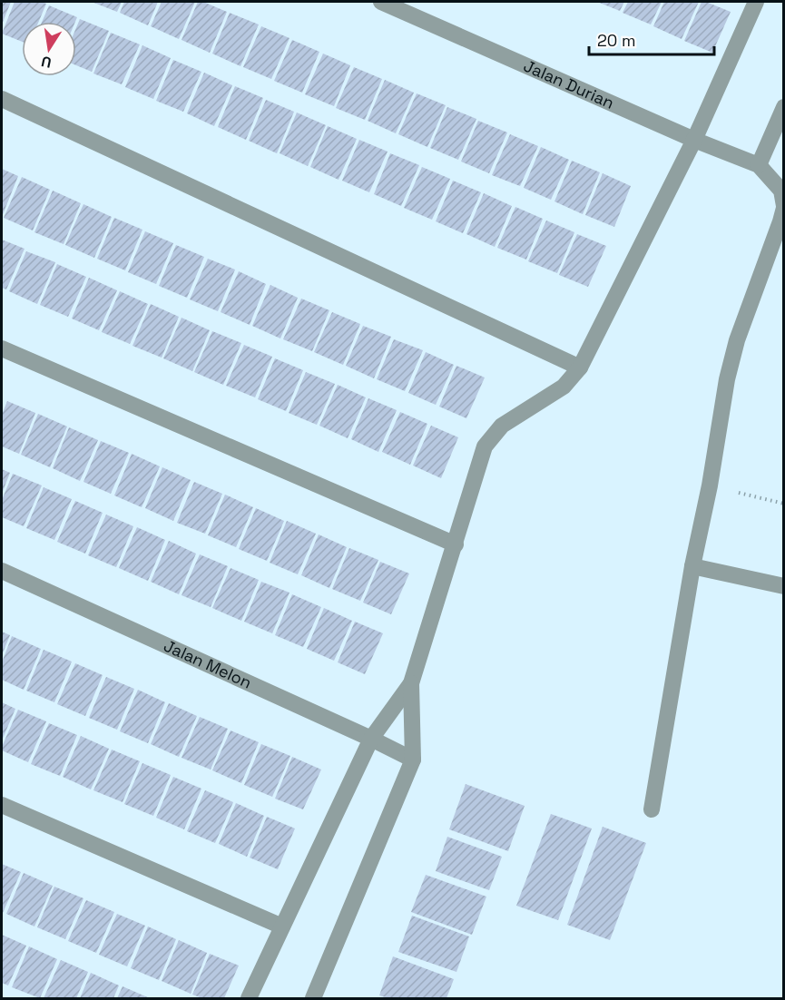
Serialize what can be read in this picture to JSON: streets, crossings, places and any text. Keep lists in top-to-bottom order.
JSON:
{
  "streets": {
    "street": ["Jalan Durian", "Jalan Melon"]
  },
  "scale_bar": "20 m",
  "north": "bottom"
}
